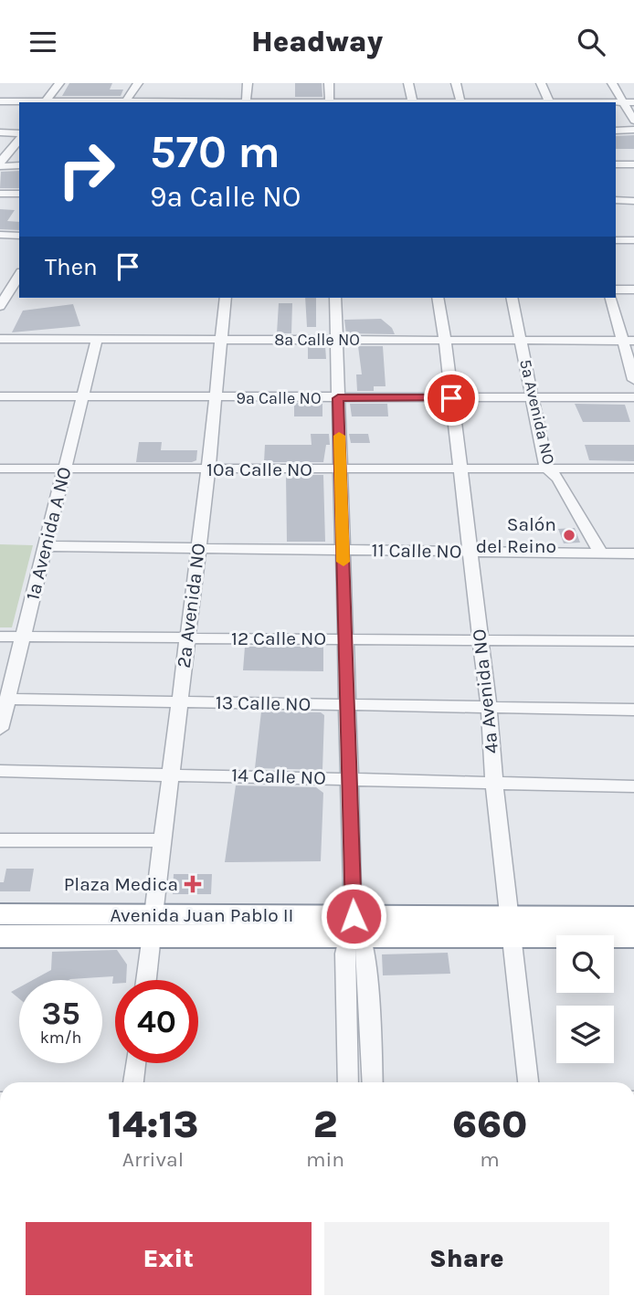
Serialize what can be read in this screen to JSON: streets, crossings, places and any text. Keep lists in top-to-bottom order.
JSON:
{
  "streets": {
    "highway": ["Avenida Juan Pablo II"],
    "street": [
      "8a Calle NO",
      "9a Calle NO",
      "5a Avenida NO",
      "10a Calle NO",
      "1a Avenida A NO",
      "11 Calle NO",
      "2a Avenida NO",
      "12 Calle NO",
      "4a Avenida NO",
      "13 Calle NO",
      "14 Calle NO"
    ]
  },
  "crossings": [
    ["8a Calle NO", "5a Avenida NO"],
    ["8a Calle NO", "1a Avenida A NO"],
    ["8a Calle NO", "2a Avenida NO"],
    ["8a Calle NO", "4a Avenida NO"],
    ["9a Calle NO", "5a Avenida NO"],
    ["9a Calle NO", "1a Avenida A NO"],
    ["9a Calle NO", "2a Avenida NO"],
    ["9a Calle NO", "4a Avenida NO"],
    ["5a Avenida NO", "10a Calle NO"],
    ["5a Avenida NO", "11 Calle NO"],
    ["10a Calle NO", "1a Avenida A NO"],
    ["10a Calle NO", "2a Avenida NO"],
    ["10a Calle NO", "4a Avenida NO"],
    ["1a Avenida A NO", "11 Calle NO"],
    ["1a Avenida A NO", "12 Calle NO"],
    ["1a Avenida A NO", "13 Calle NO"],
    ["11 Calle NO", "2a Avenida NO"],
    ["11 Calle NO", "4a Avenida NO"],
    ["2a Avenida NO", "12 Calle NO"],
    ["2a Avenida NO", "13 Calle NO"],
    ["2a Avenida NO", "14 Calle NO"],
    ["2a Avenida NO", "Avenida Juan Pablo II"],
    ["12 Calle NO", "4a Avenida NO"],
    ["4a Avenida NO", "13 Calle NO"],
    ["4a Avenida NO", "14 Calle NO"],
    ["4a Avenida NO", "Avenida Juan Pablo II"]
  ],
  "places": {
    "other": ["Salón del Reino"],
    "health": ["Plaza Medica"]
  },
  "page": {
    "header": "Headway",
    "turn": ["570 m", "9a Calle NO"],
    "then": "Then",
    "speed": "35 km/h",
    "limit": "40",
    "eta": [
      "14:13",
      "Arrival",
      "2",
      "min",
      "660",
      "m"
    ],
    "buttons": ["Exit", "Share"]
  }
}
